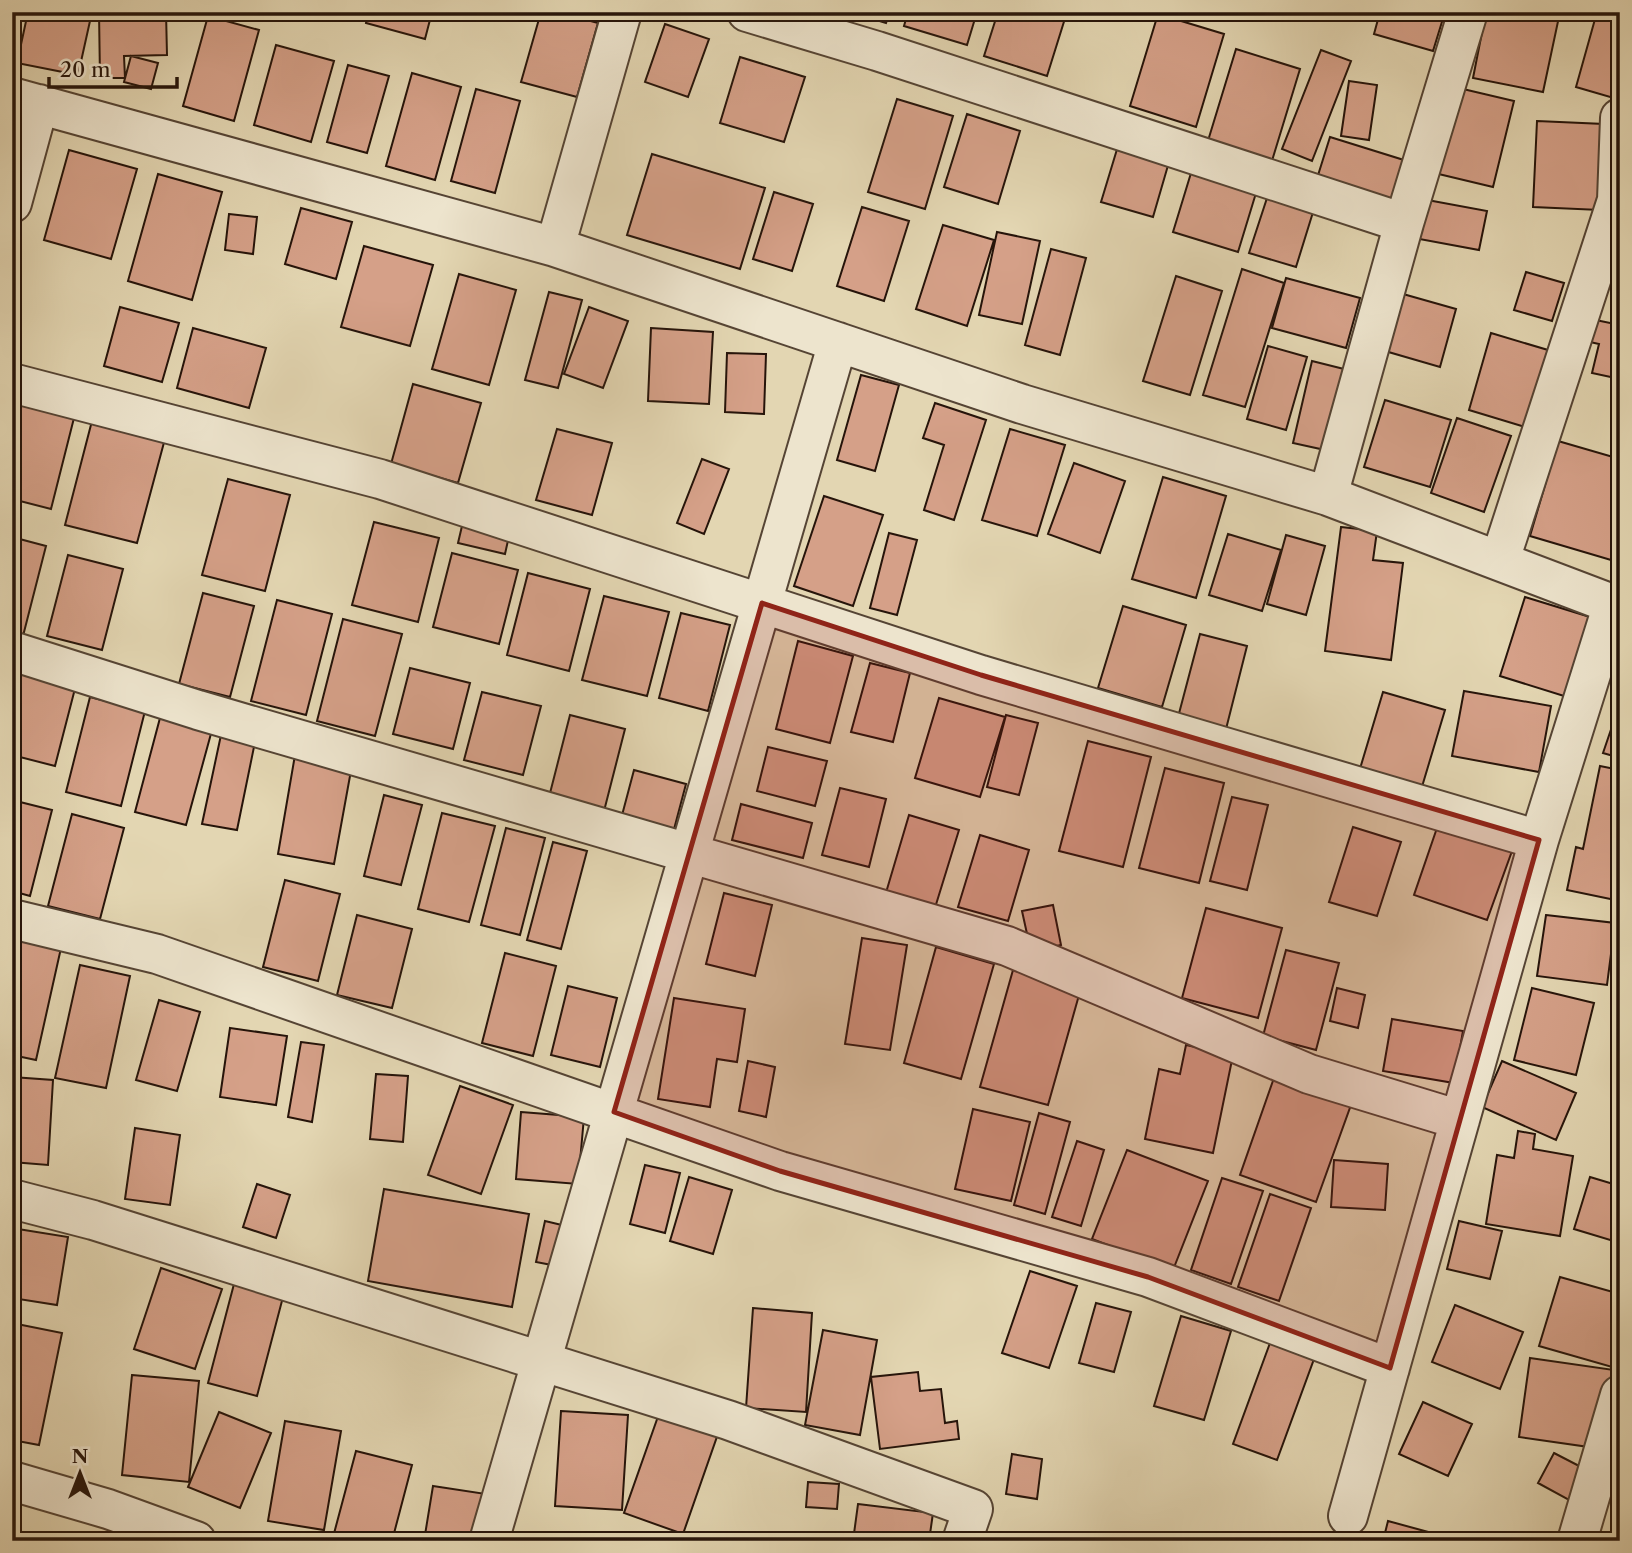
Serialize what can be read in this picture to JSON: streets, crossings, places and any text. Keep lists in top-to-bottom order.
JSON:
{
  "scale_bar": "20 m",
  "north": "top"
}
